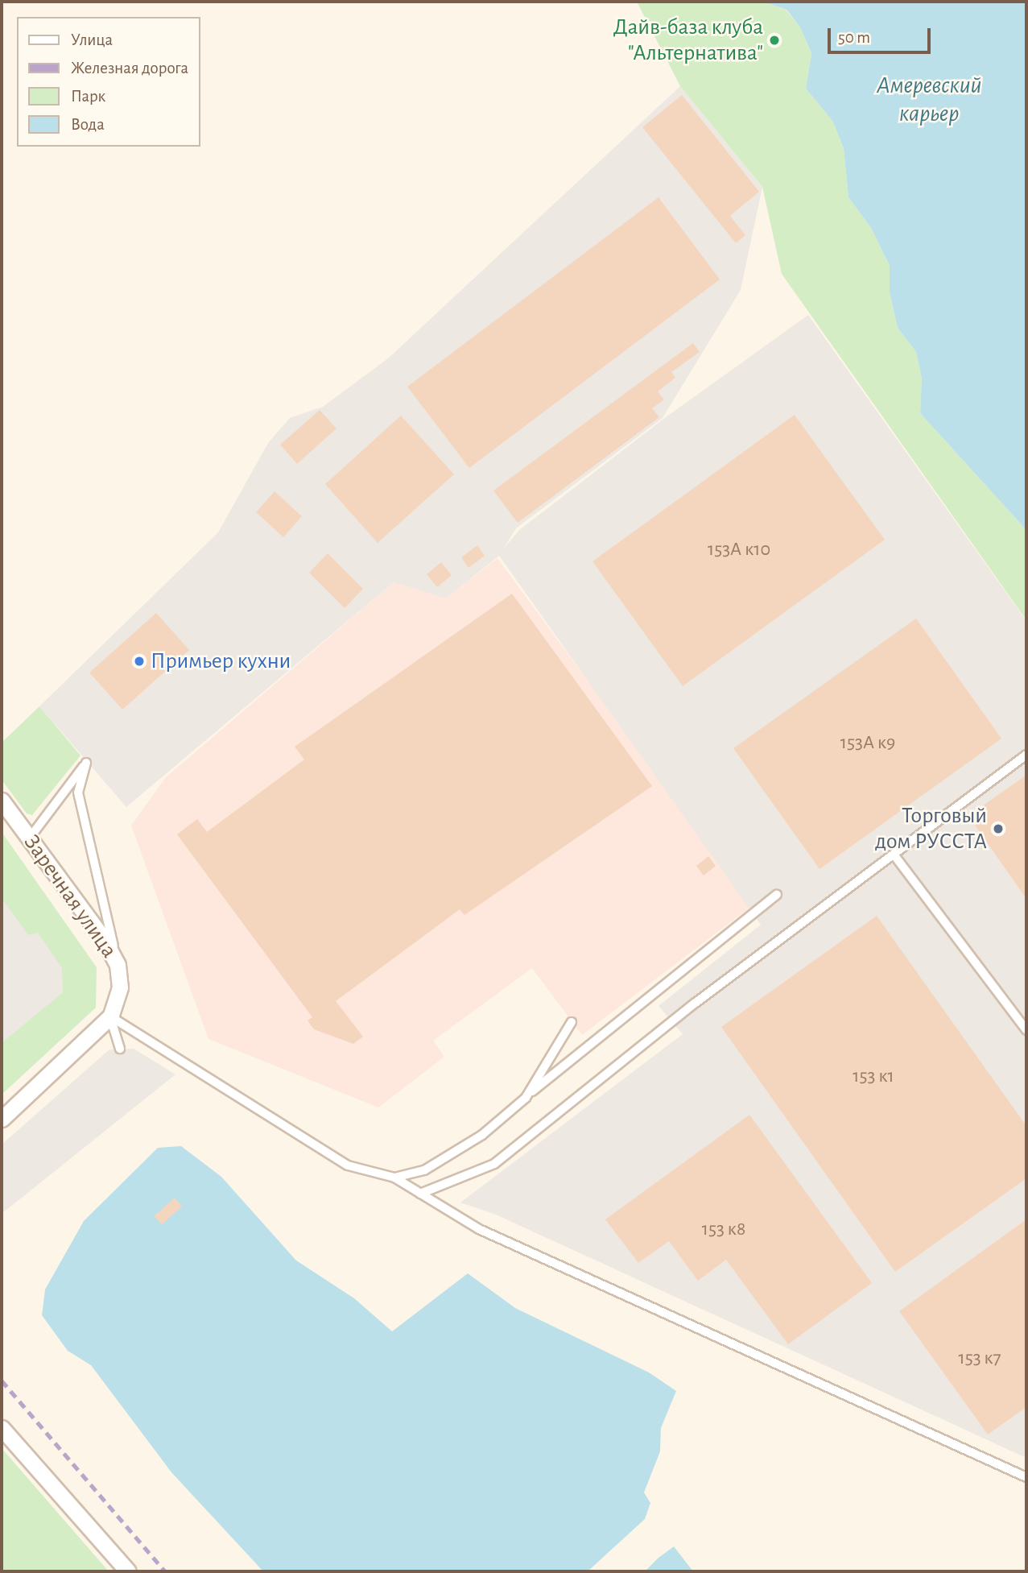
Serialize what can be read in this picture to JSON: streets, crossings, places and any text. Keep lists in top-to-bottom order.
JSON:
{
  "streets": {
    "street": ["Заречная улица"]
  },
  "water": ["Амеревский карьер"],
  "places": ["Дайв-база клуба \"Альтернатива\"", "Примьер кухни", "Торговый дом РУССТА"],
  "house_numbers": [
    "153А к10",
    "153А к9",
    "153 к1",
    "153 к8",
    "153 к7"
  ],
  "legend": [
    "Улица",
    "Железная дорога",
    "Парк",
    "Вода"
  ],
  "scale_bar": "50 m"
}
